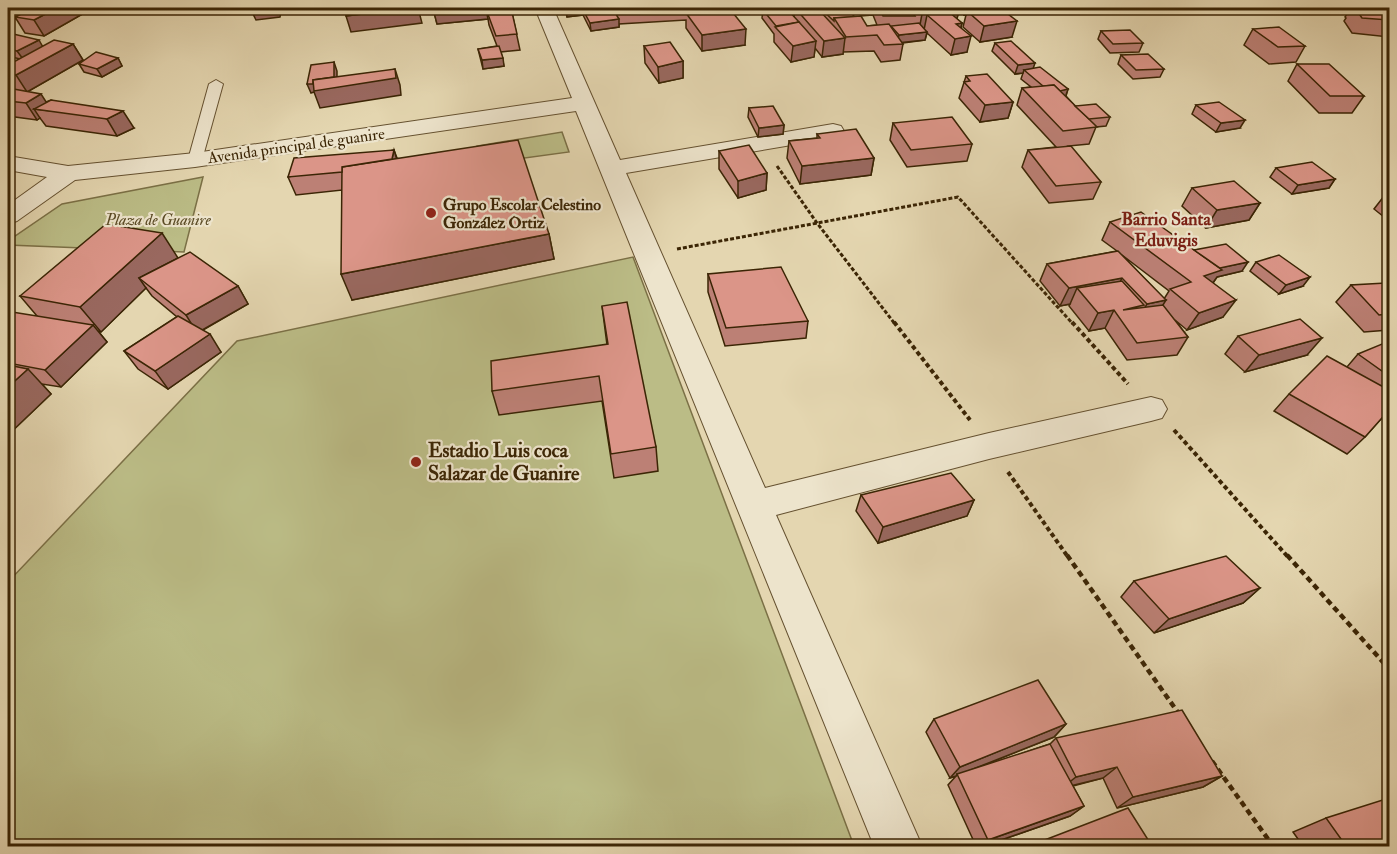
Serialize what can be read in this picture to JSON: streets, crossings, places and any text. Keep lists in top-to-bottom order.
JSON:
{
  "streets": {
    "street": ["Avenida principal de guanire"]
  },
  "districts": ["Barrio Santa Eduvigis"],
  "parks": ["Plaza de Guanire"],
  "places": ["Grupo Escolar Celestino González Ortiz", "Estadio Luis coca Salazar de Guanire"]
}
